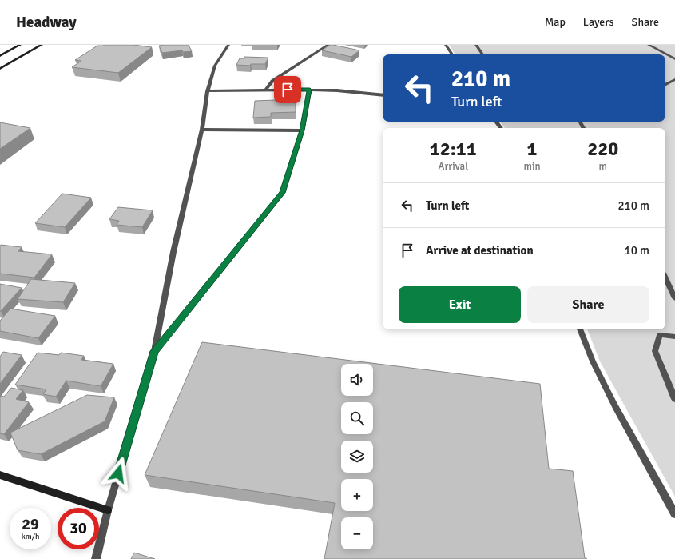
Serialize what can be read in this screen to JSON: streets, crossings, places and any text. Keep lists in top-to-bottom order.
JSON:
{
  "page": {
    "header": "Headway",
    "nav": ["Map", "Layers", "Share"],
    "turn": ["210 m", "Turn left"],
    "eta": [
      "12:11",
      "Arrival",
      "1",
      "min",
      "220",
      "m"
    ],
    "list": [
      {
        "name": "Turn left",
        "value": "210 m"
      },
      {
        "name": "Arrive at destination",
        "value": "10 m"
      }
    ],
    "buttons": ["Exit", "Share"],
    "map_buttons": ["+", "−"],
    "speed": "29 km/h",
    "limit": "30"
  }
}
